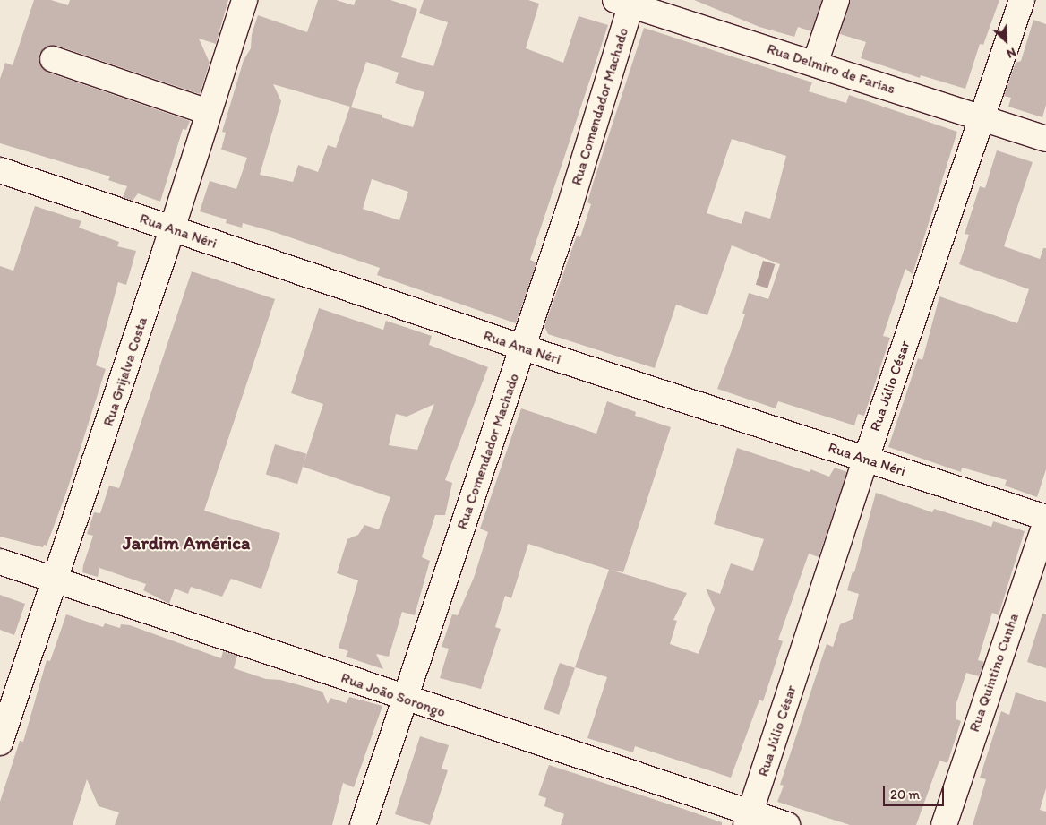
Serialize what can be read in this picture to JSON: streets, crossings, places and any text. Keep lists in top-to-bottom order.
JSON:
{
  "streets": {
    "street": [
      "Rua Delmiro de Farias",
      "Rua Comendador Machado",
      "Rua Ana Néri",
      "Rua Grijalva Costa",
      "Rua Júlio César",
      "Rua Quintino Cunha",
      "Rua João Sorongo"
    ]
  },
  "crossings": [
    ["Rua Delmiro de Farias", "Rua Comendador Machado"],
    ["Rua Delmiro de Farias", "Rua Júlio César"],
    ["Rua Comendador Machado", "Rua Ana Néri"],
    ["Rua Comendador Machado", "Rua João Sorongo"],
    ["Rua Ana Néri", "Rua Grijalva Costa"],
    ["Rua Ana Néri", "Rua Júlio César"],
    ["Rua Grijalva Costa", "Rua João Sorongo"],
    ["Rua Júlio César", "Rua João Sorongo"]
  ],
  "districts": ["Jardim América"],
  "scale_bar": "20 m",
  "north": "bottom right"
}
